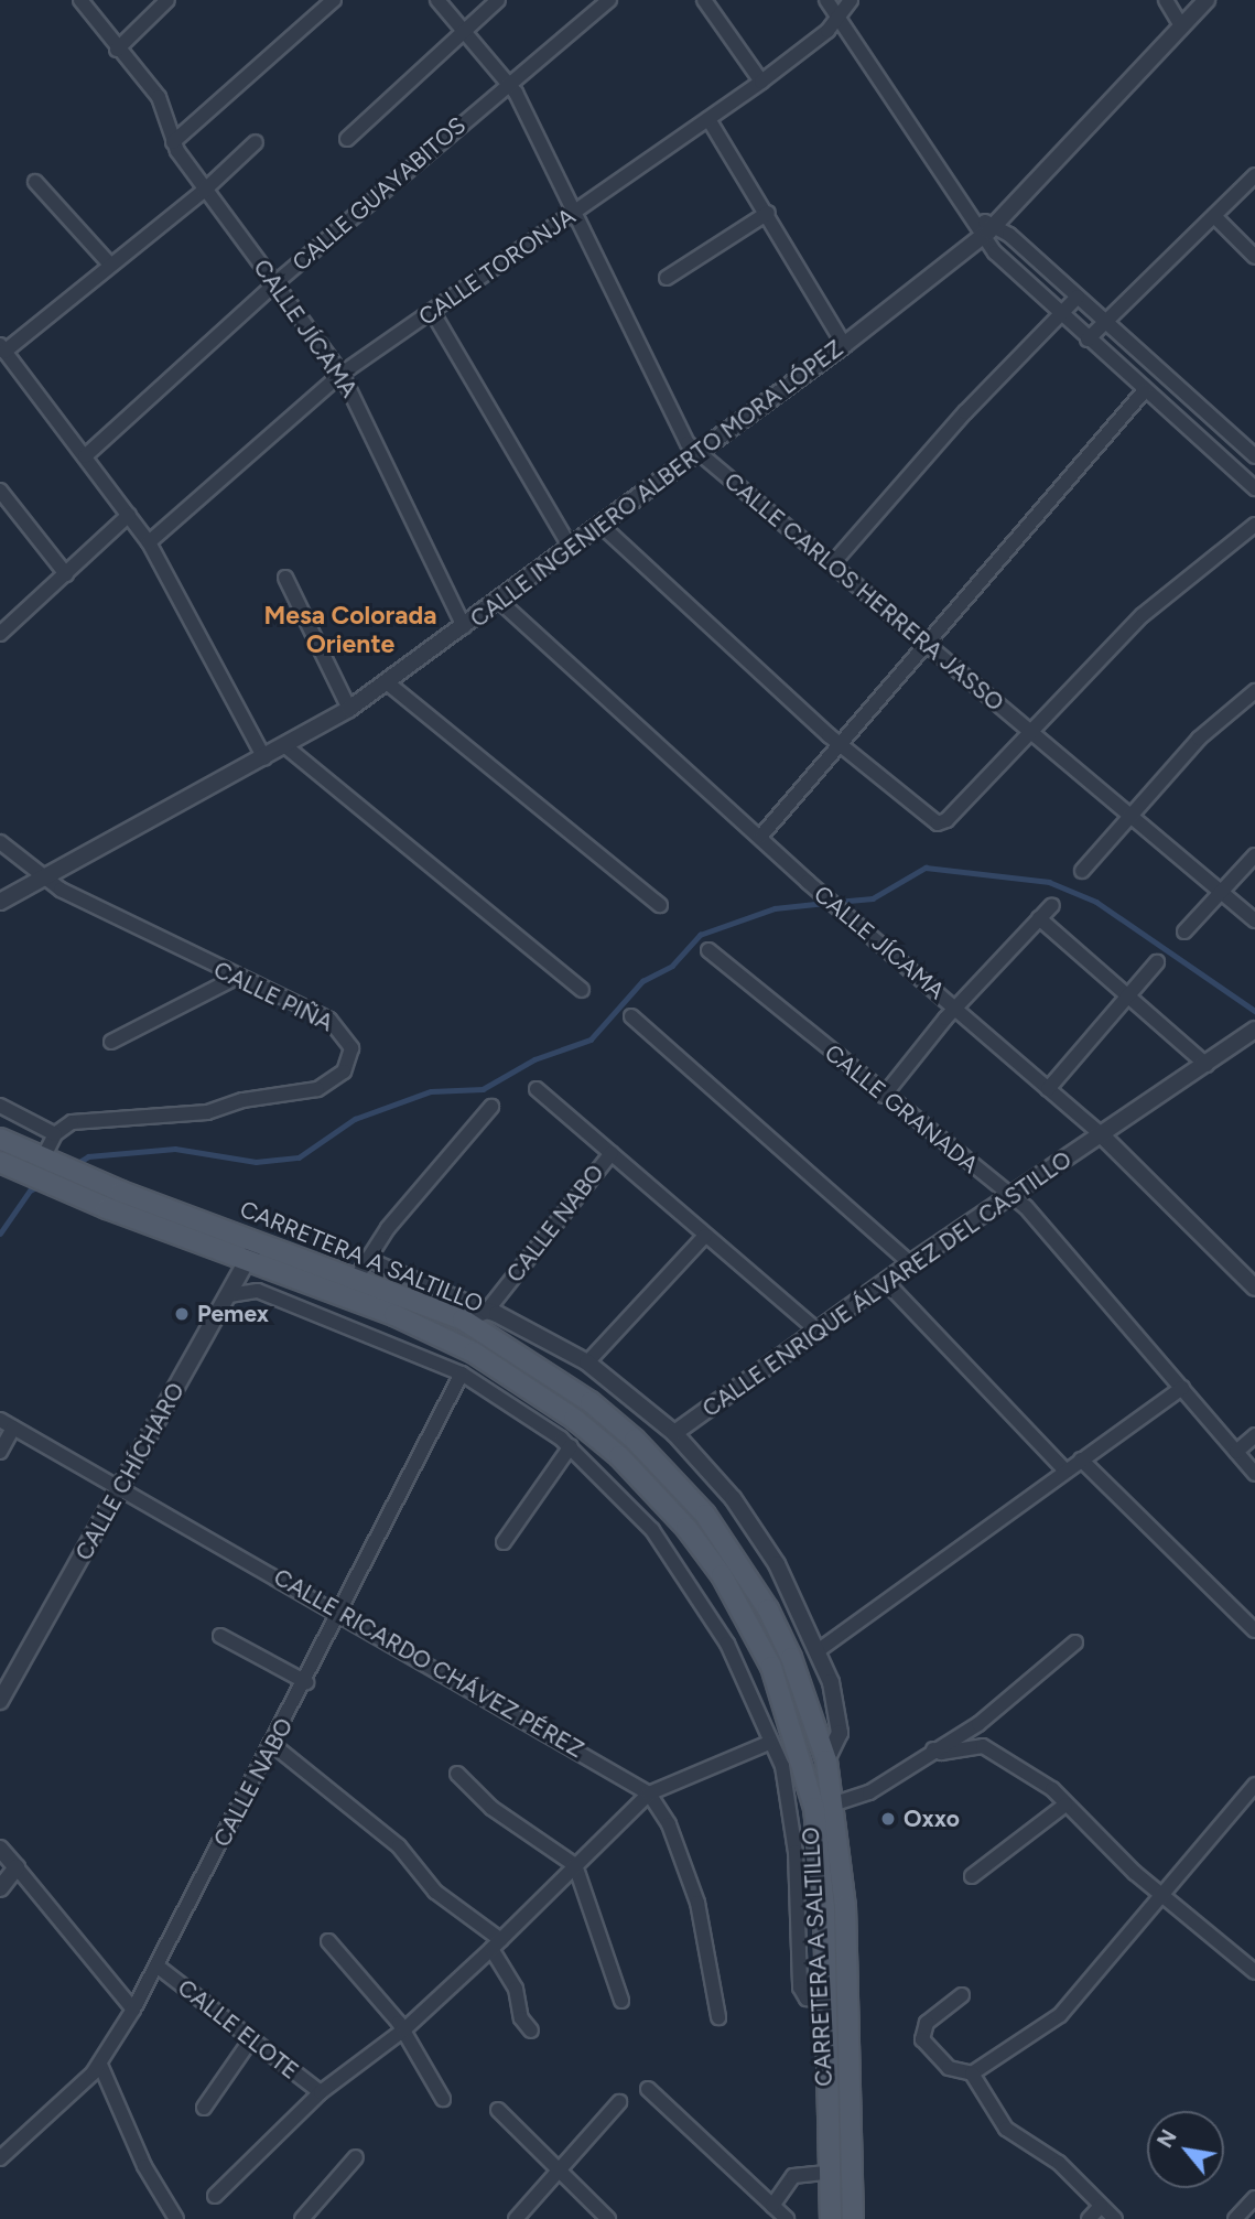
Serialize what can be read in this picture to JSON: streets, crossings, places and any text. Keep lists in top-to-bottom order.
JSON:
{
  "streets": {
    "main road": ["CARRETERA A SALTILLO"],
    "street": [
      "CALLE GUAYABITOS",
      "CALLE TORONJA",
      "CALLE JÍCAMA",
      "CALLE INGENIERO ALBERTO MORA LÓPEZ",
      "CALLE CARLOS HERRERA JASSO",
      "CALLE PIÑA",
      "CALLE GRANADA",
      "CALLE NABO",
      "CALLE ENRIQUE ÁLVAREZ DEL CASTILLO",
      "CALLE CHÍCHARO",
      "CALLE RICARDO CHÁVEZ PÉREZ",
      "CALLE ELOTE"
    ]
  },
  "crossings": [
    ["CALLE GUAYABITOS", "CALLE JÍCAMA"],
    ["CALLE GUAYABITOS", "CALLE CARLOS HERRERA JASSO"],
    ["CALLE TORONJA", "CALLE JÍCAMA"],
    ["CALLE TORONJA", "CALLE CARLOS HERRERA JASSO"],
    ["CALLE JÍCAMA", "CALLE INGENIERO ALBERTO MORA LÓPEZ"],
    ["CALLE JÍCAMA", "CALLE ENRIQUE ÁLVAREZ DEL CASTILLO"],
    ["CALLE INGENIERO ALBERTO MORA LÓPEZ", "CALLE CARLOS HERRERA JASSO"],
    ["CALLE INGENIERO ALBERTO MORA LÓPEZ", "CALLE PIÑA"],
    ["CALLE GRANADA", "CALLE ENRIQUE ÁLVAREZ DEL CASTILLO"],
    ["CALLE NABO", "CALLE RICARDO CHÁVEZ PÉREZ"],
    ["CALLE NABO", "CALLE ELOTE"],
    ["CARRETERA A SALTILLO", "CALLE CHÍCHARO"],
    ["CALLE CHÍCHARO", "CALLE RICARDO CHÁVEZ PÉREZ"]
  ],
  "districts": ["Mesa Colorada Oriente"],
  "places": ["Pemex", "Oxxo"],
  "north": "top left"
}
